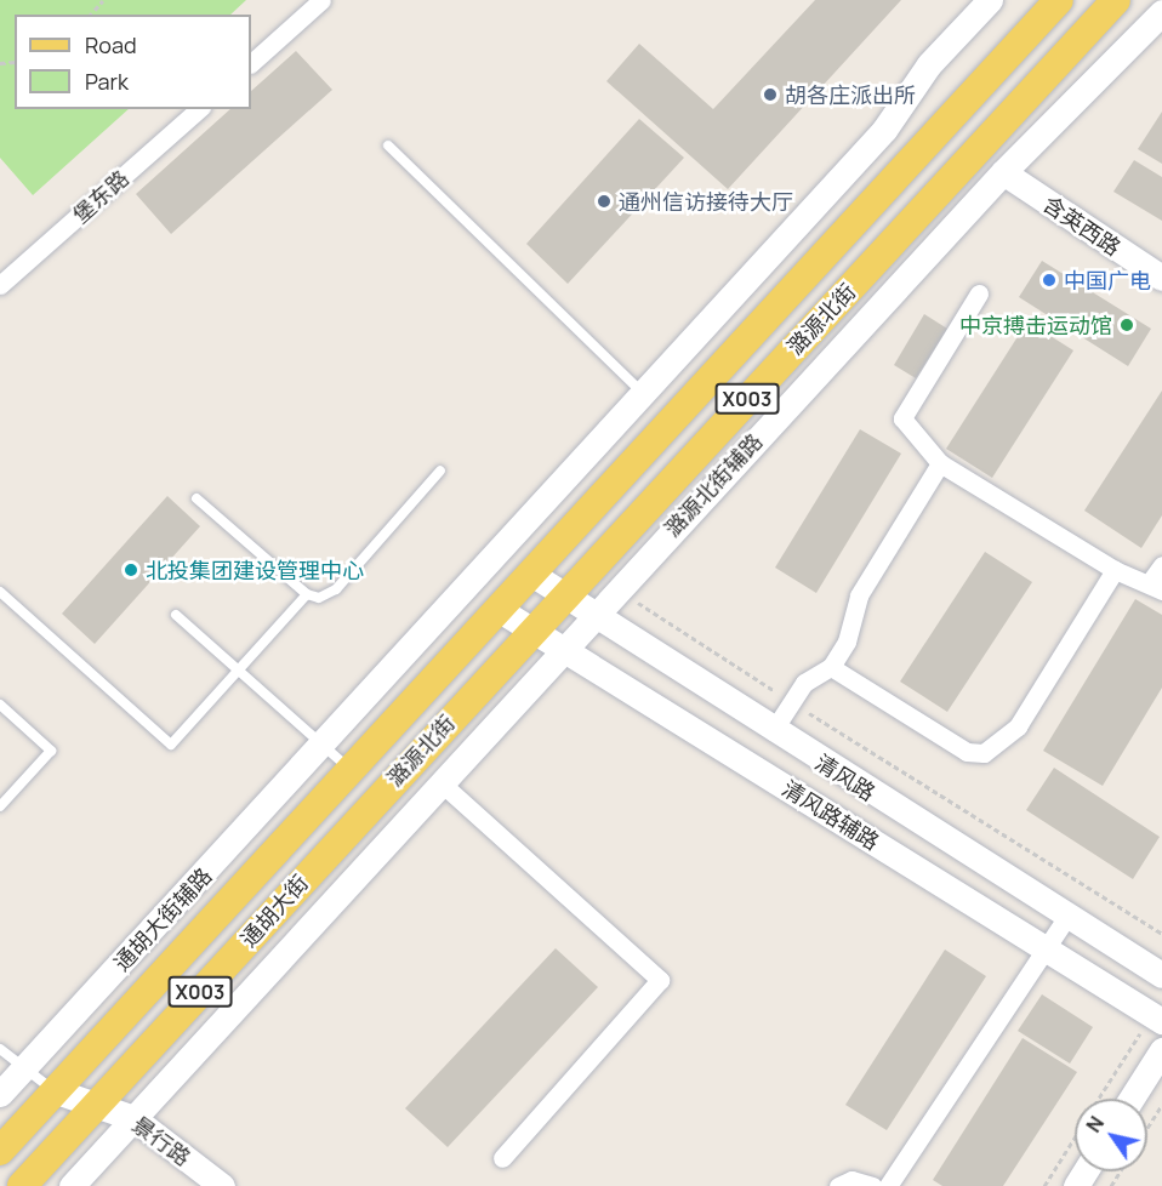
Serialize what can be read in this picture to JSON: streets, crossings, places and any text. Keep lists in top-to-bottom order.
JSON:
{
  "streets": {
    "main road": ["潞源北街", "X003", "通胡大街"],
    "street": [
      "堡东路",
      "含英西路",
      "潞源北街辅路",
      "清风路",
      "清风路辅路",
      "通胡大街辅路",
      "景行路"
    ]
  },
  "crossings": [
    ["含英西路", "潞源北街辅路"],
    ["潞源北街", "清风路"],
    ["潞源北街", "清风路辅路"],
    ["潞源北街", "通胡大街"],
    ["潞源北街辅路", "清风路"],
    ["潞源北街辅路", "清风路辅路"],
    ["潞源北街辅路", "景行路"],
    ["通胡大街", "景行路"]
  ],
  "places": [
    "胡各庄派出所",
    "通州信访接待大厅",
    "中国广电",
    "中京搏击运动馆",
    "北投集团建设管理中心"
  ],
  "legend": ["Road", "Park"],
  "north": "top left"
}
